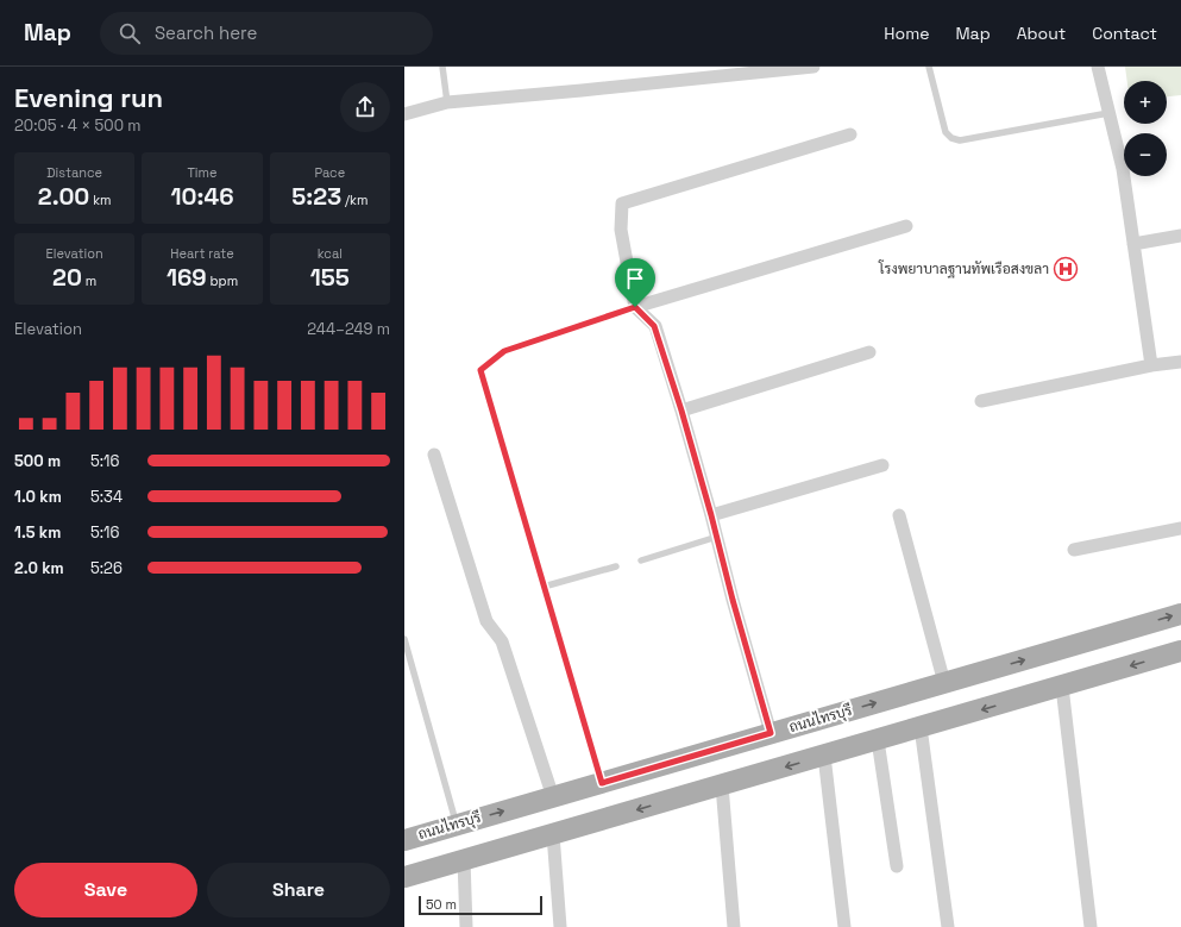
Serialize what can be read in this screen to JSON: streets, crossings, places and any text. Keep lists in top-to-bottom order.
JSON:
{
  "streets": {
    "main road": ["ถนนไทรบุรี"]
  },
  "places": {
    "hospital": ["โรงพยาบาลฐานทัพเรือสงขลา"]
  },
  "scale_bar": "50 m",
  "page": {
    "header": "Map",
    "search": "Search here",
    "nav": [
      "Home",
      "Map",
      "About",
      "Contact"
    ],
    "heading": ["Evening run", "20:05 · 4 × 500 m"],
    "map_buttons": ["+", "−"],
    "stats": [
      ["Distance", "2.00 km"],
      ["Time", "10:46"],
      ["Pace", "5:23 /km"],
      ["Elevation", "20 m"],
      ["Heart rate", "169 bpm"],
      ["kcal", "155"]
    ],
    "chart": ["Elevation", "244–249 m"],
    "list": [
      {
        "name": "500 m",
        "note": "5:16"
      },
      {
        "name": "1.0 km",
        "note": "5:34"
      },
      {
        "name": "1.5 km",
        "note": "5:16"
      },
      {
        "name": "2.0 km",
        "note": "5:26"
      }
    ],
    "buttons": ["Save", "Share"],
    "scale": "50 m"
  }
}
